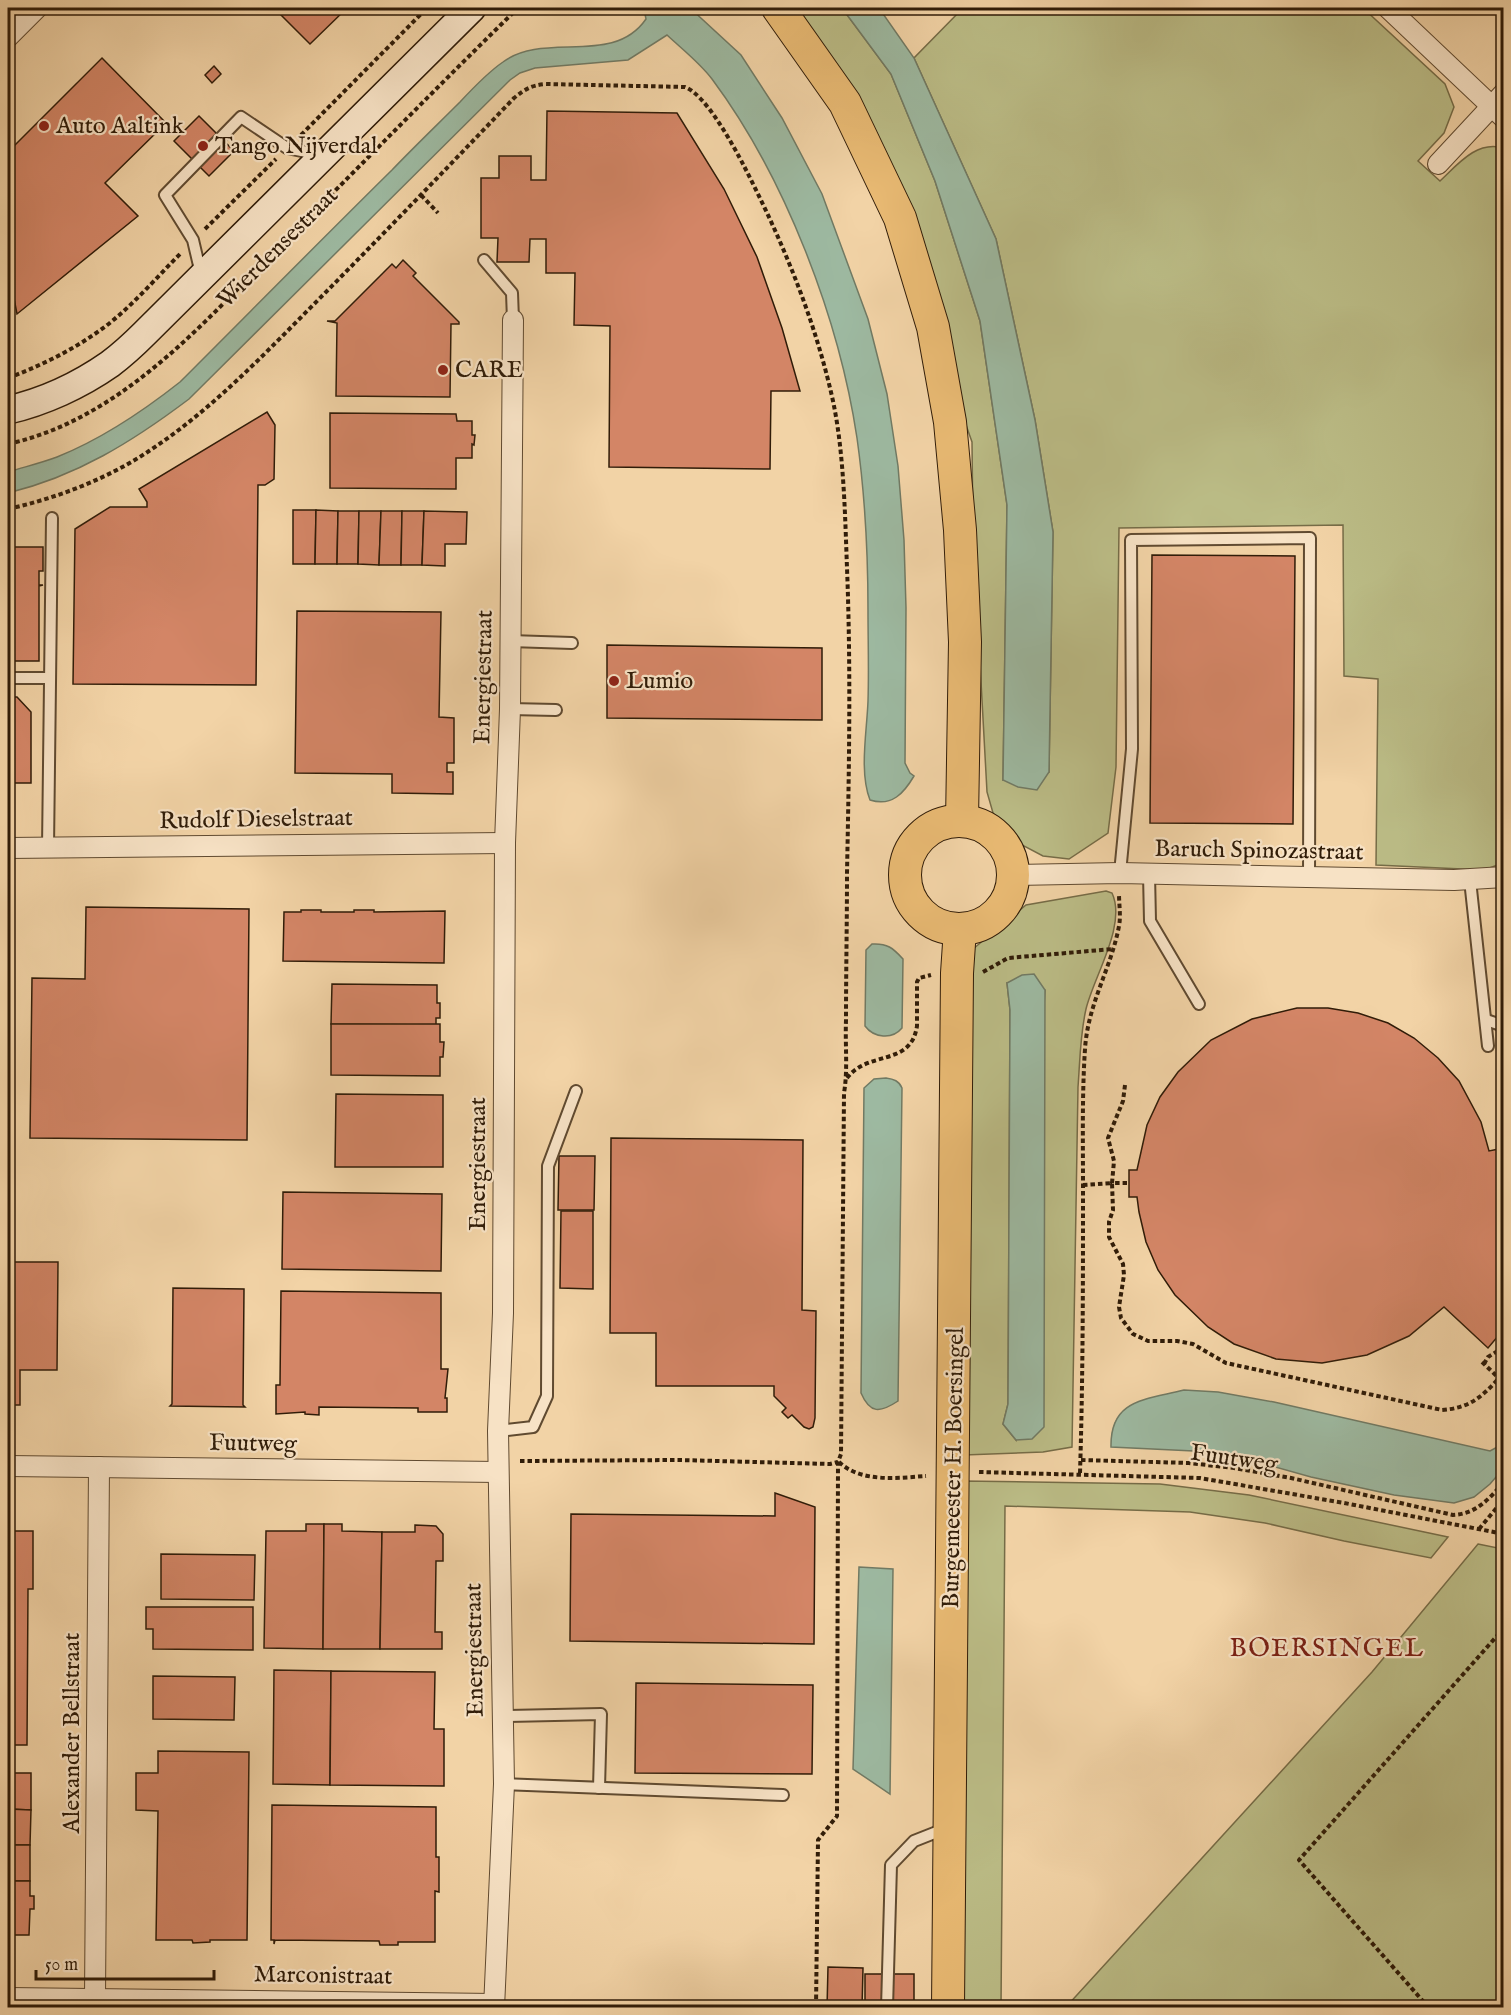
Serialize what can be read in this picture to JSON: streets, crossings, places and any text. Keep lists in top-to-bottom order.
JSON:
{
  "streets": {
    "main road": ["Burgemeester H. Boersingel"],
    "street": [
      "Wierdensestraat",
      "Energiestraat",
      "Rudolf Dieselstraat",
      "Baruch Spinozastraat",
      "Fuutweg",
      "Alexander Bellstraat",
      "Marconistraat"
    ]
  },
  "crossings": [
    ["Energiestraat", "Rudolf Dieselstraat"],
    ["Energiestraat", "Fuutweg"],
    ["Energiestraat", "Marconistraat"],
    ["Baruch Spinozastraat", "Burgemeester H. Boersingel"],
    ["Fuutweg", "Burgemeester H. Boersingel"],
    ["Fuutweg", "Alexander Bellstraat"],
    ["Alexander Bellstraat", "Marconistraat"]
  ],
  "districts": ["BOERSINGEL"],
  "places": [
    "Auto Aaltink",
    "Tango Nijverdal",
    "CARE",
    "Lumio"
  ],
  "scale_bar": "50 m"
}
